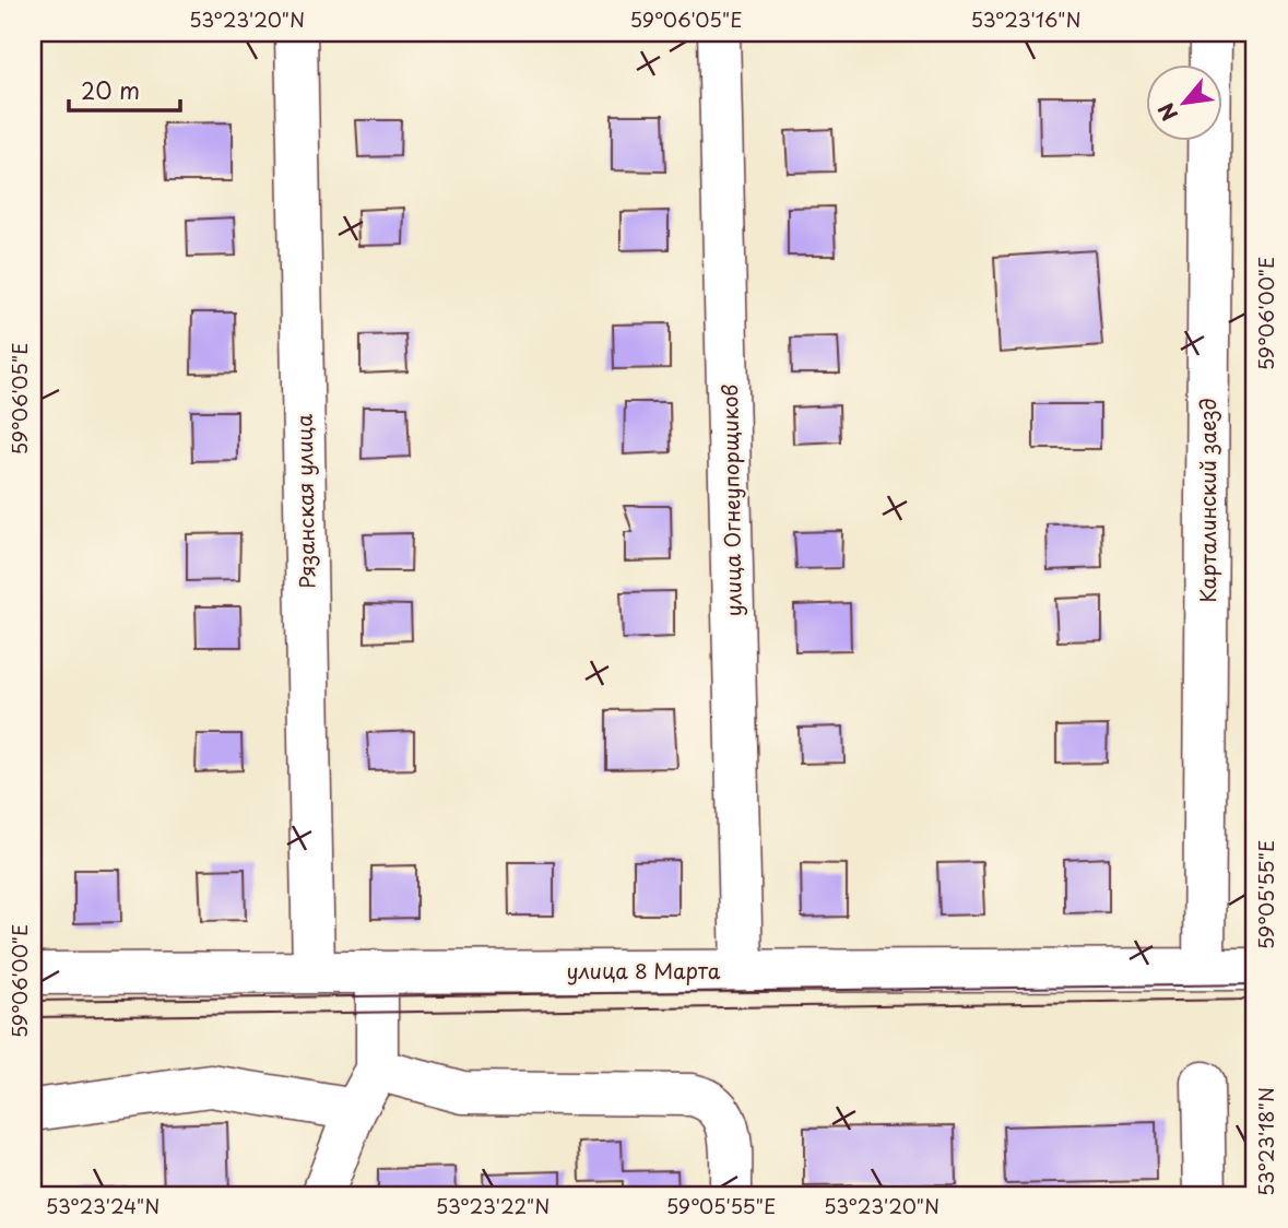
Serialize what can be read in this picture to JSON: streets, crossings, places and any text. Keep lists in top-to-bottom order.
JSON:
{
  "streets": {
    "street": [
      "улица Огнеупорщиков",
      "Карталинский заезд",
      "Рязанская улица",
      "улица 8 Марта"
    ]
  },
  "crossings": [
    ["улица Огнеупорщиков", "улица 8 Марта"],
    ["Карталинский заезд", "улица 8 Марта"],
    ["Рязанская улица", "улица 8 Марта"]
  ],
  "scale_bar": "20 m",
  "north": "bottom left",
  "coordinates": [
    "53°23'20\"N",
    "59°06'05\"E",
    "53°23'16\"N",
    "59°06'00\"E",
    "59°05'55\"E",
    "53°23'18\"N",
    "53°23'24\"N",
    "53°23'22\"N"
  ]
}
